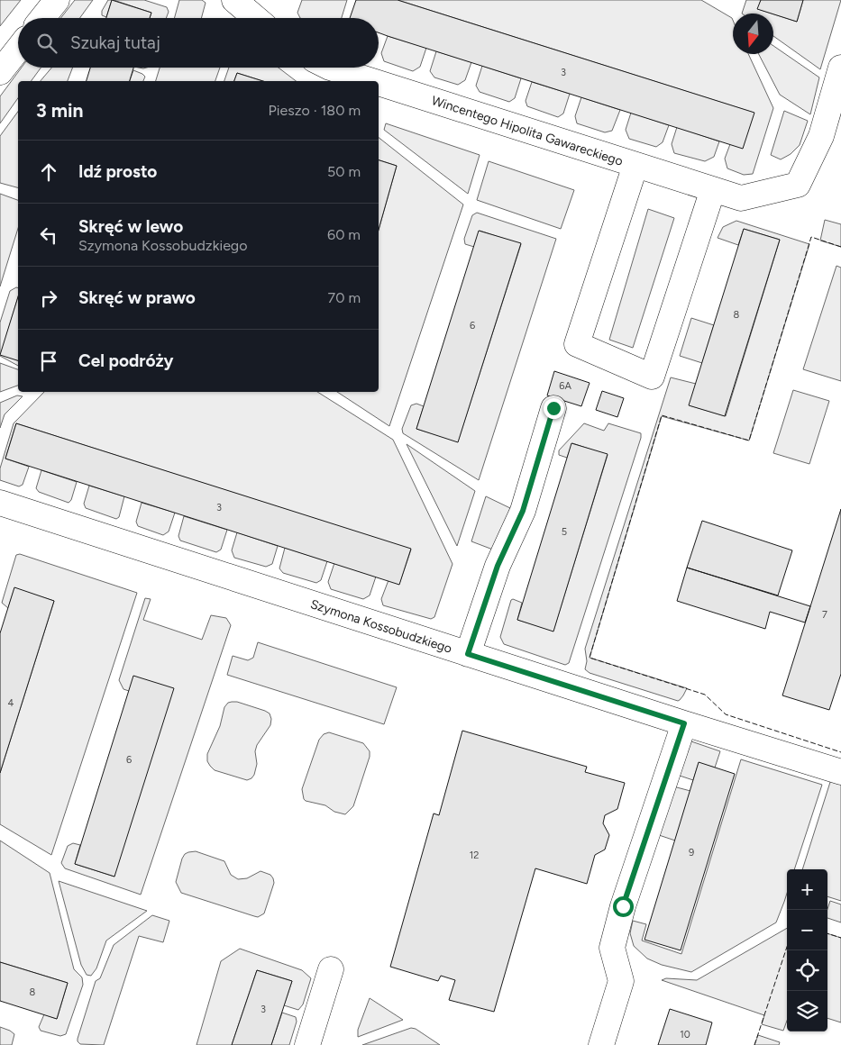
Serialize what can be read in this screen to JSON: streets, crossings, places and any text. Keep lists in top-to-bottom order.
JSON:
{
  "streets": {
    "street": ["Wincentego Hipolita Gawareckiego", "Szymona Kossobudzkiego"]
  },
  "house_numbers": [
    "3",
    "8",
    "6",
    "6A",
    "3",
    "5",
    "7",
    "4",
    "6",
    "9",
    "12",
    "8",
    "3",
    "10"
  ],
  "north": "bottom",
  "page": {
    "search": "Szukaj tutaj",
    "heading": ["3 min", "Pieszo · 180 m"],
    "list": [
      ["Idź prosto", "50 m"],
      ["Skręć w lewo", "Szymona Kossobudzkiego", "60 m"],
      ["Skręć w prawo", "70 m"],
      "Cel podróży"
    ],
    "map_buttons": ["+", "−"]
  }
}
